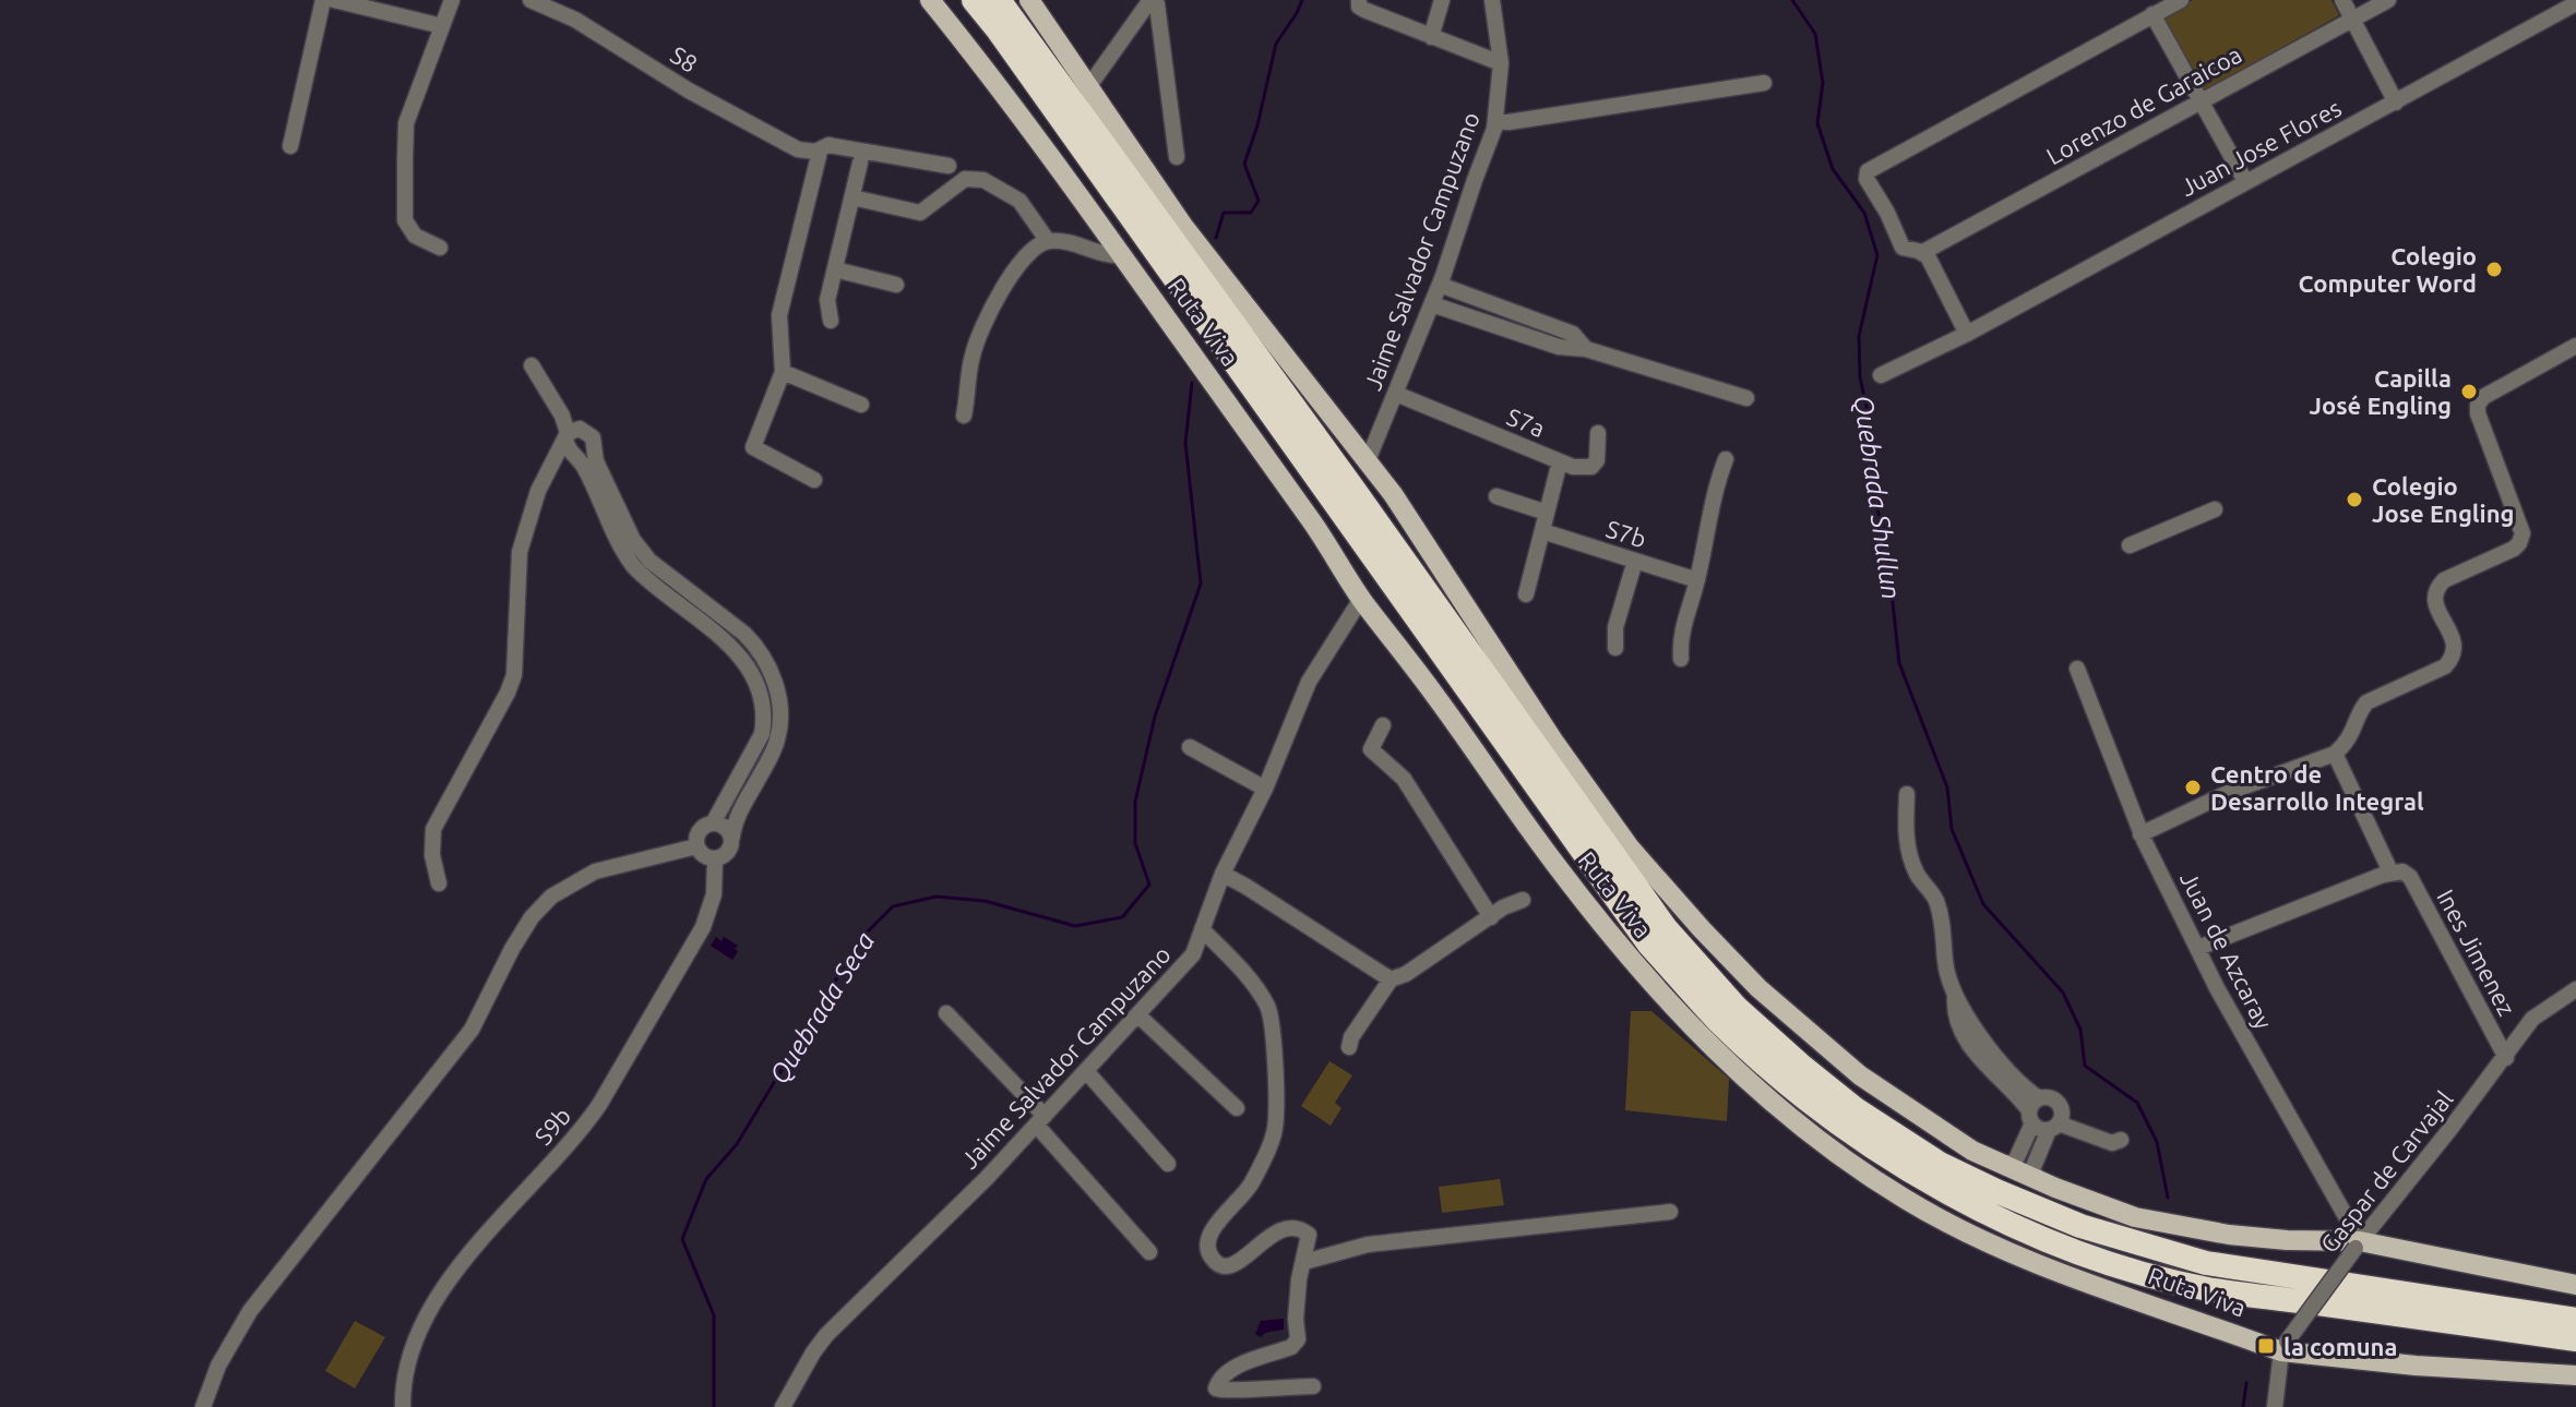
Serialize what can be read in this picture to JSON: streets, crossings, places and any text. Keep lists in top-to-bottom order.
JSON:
{
  "streets": {
    "highway": ["Ruta Viva"],
    "street": [
      "S8",
      "Lorenzo de Garaicoa",
      "Juan Jose Flores",
      "Jaime Salvador Campuzano",
      "S7a",
      "S7b",
      "Juan de Azcaray",
      "Ines Jimenez",
      "S9b",
      "Gaspar de Carvajal"
    ]
  },
  "crossings": [
    ["Jaime Salvador Campuzano", "Ruta Viva"],
    ["Jaime Salvador Campuzano", "S7a"],
    ["Ruta Viva", "Juan de Azcaray"],
    ["Ruta Viva", "Gaspar de Carvajal"],
    ["S7a", "S7b"],
    ["Juan de Azcaray", "Gaspar de Carvajal"],
    ["Ines Jimenez", "Gaspar de Carvajal"]
  ],
  "water": ["Quebrada Shullun", "Quebrada Seca"],
  "places": {
    "other": [
      "Colegio Computer Word",
      "Capilla José Engling",
      "Colegio Jose Engling",
      "Centro de Desarrollo Integral"
    ],
    "transit": ["la comuna"]
  }
}
